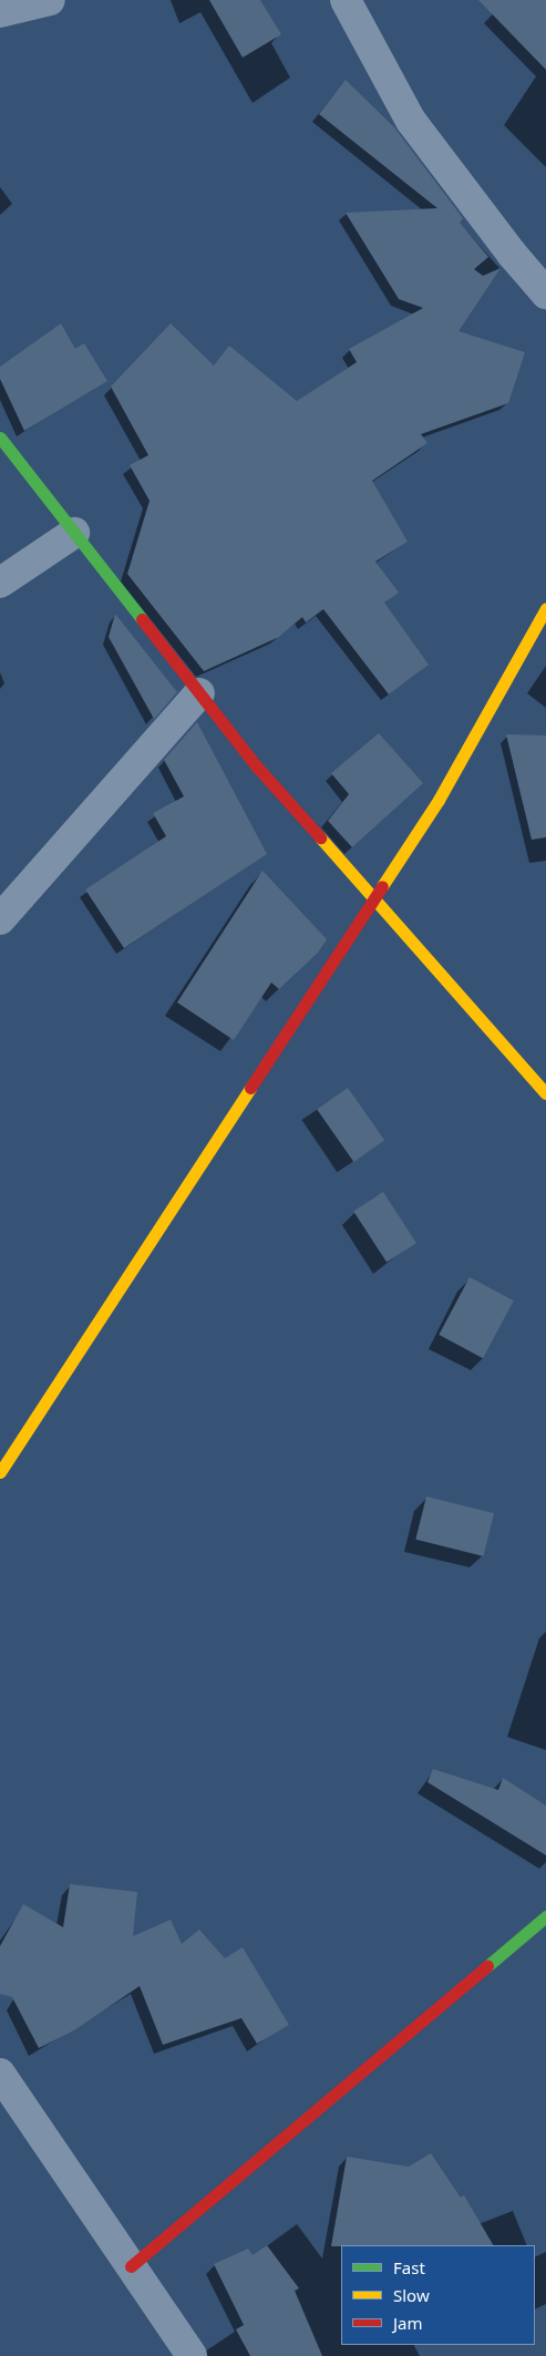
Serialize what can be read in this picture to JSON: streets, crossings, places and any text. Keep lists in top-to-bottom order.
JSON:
{
  "legend": ["Fast", "Slow", "Jam"]
}
